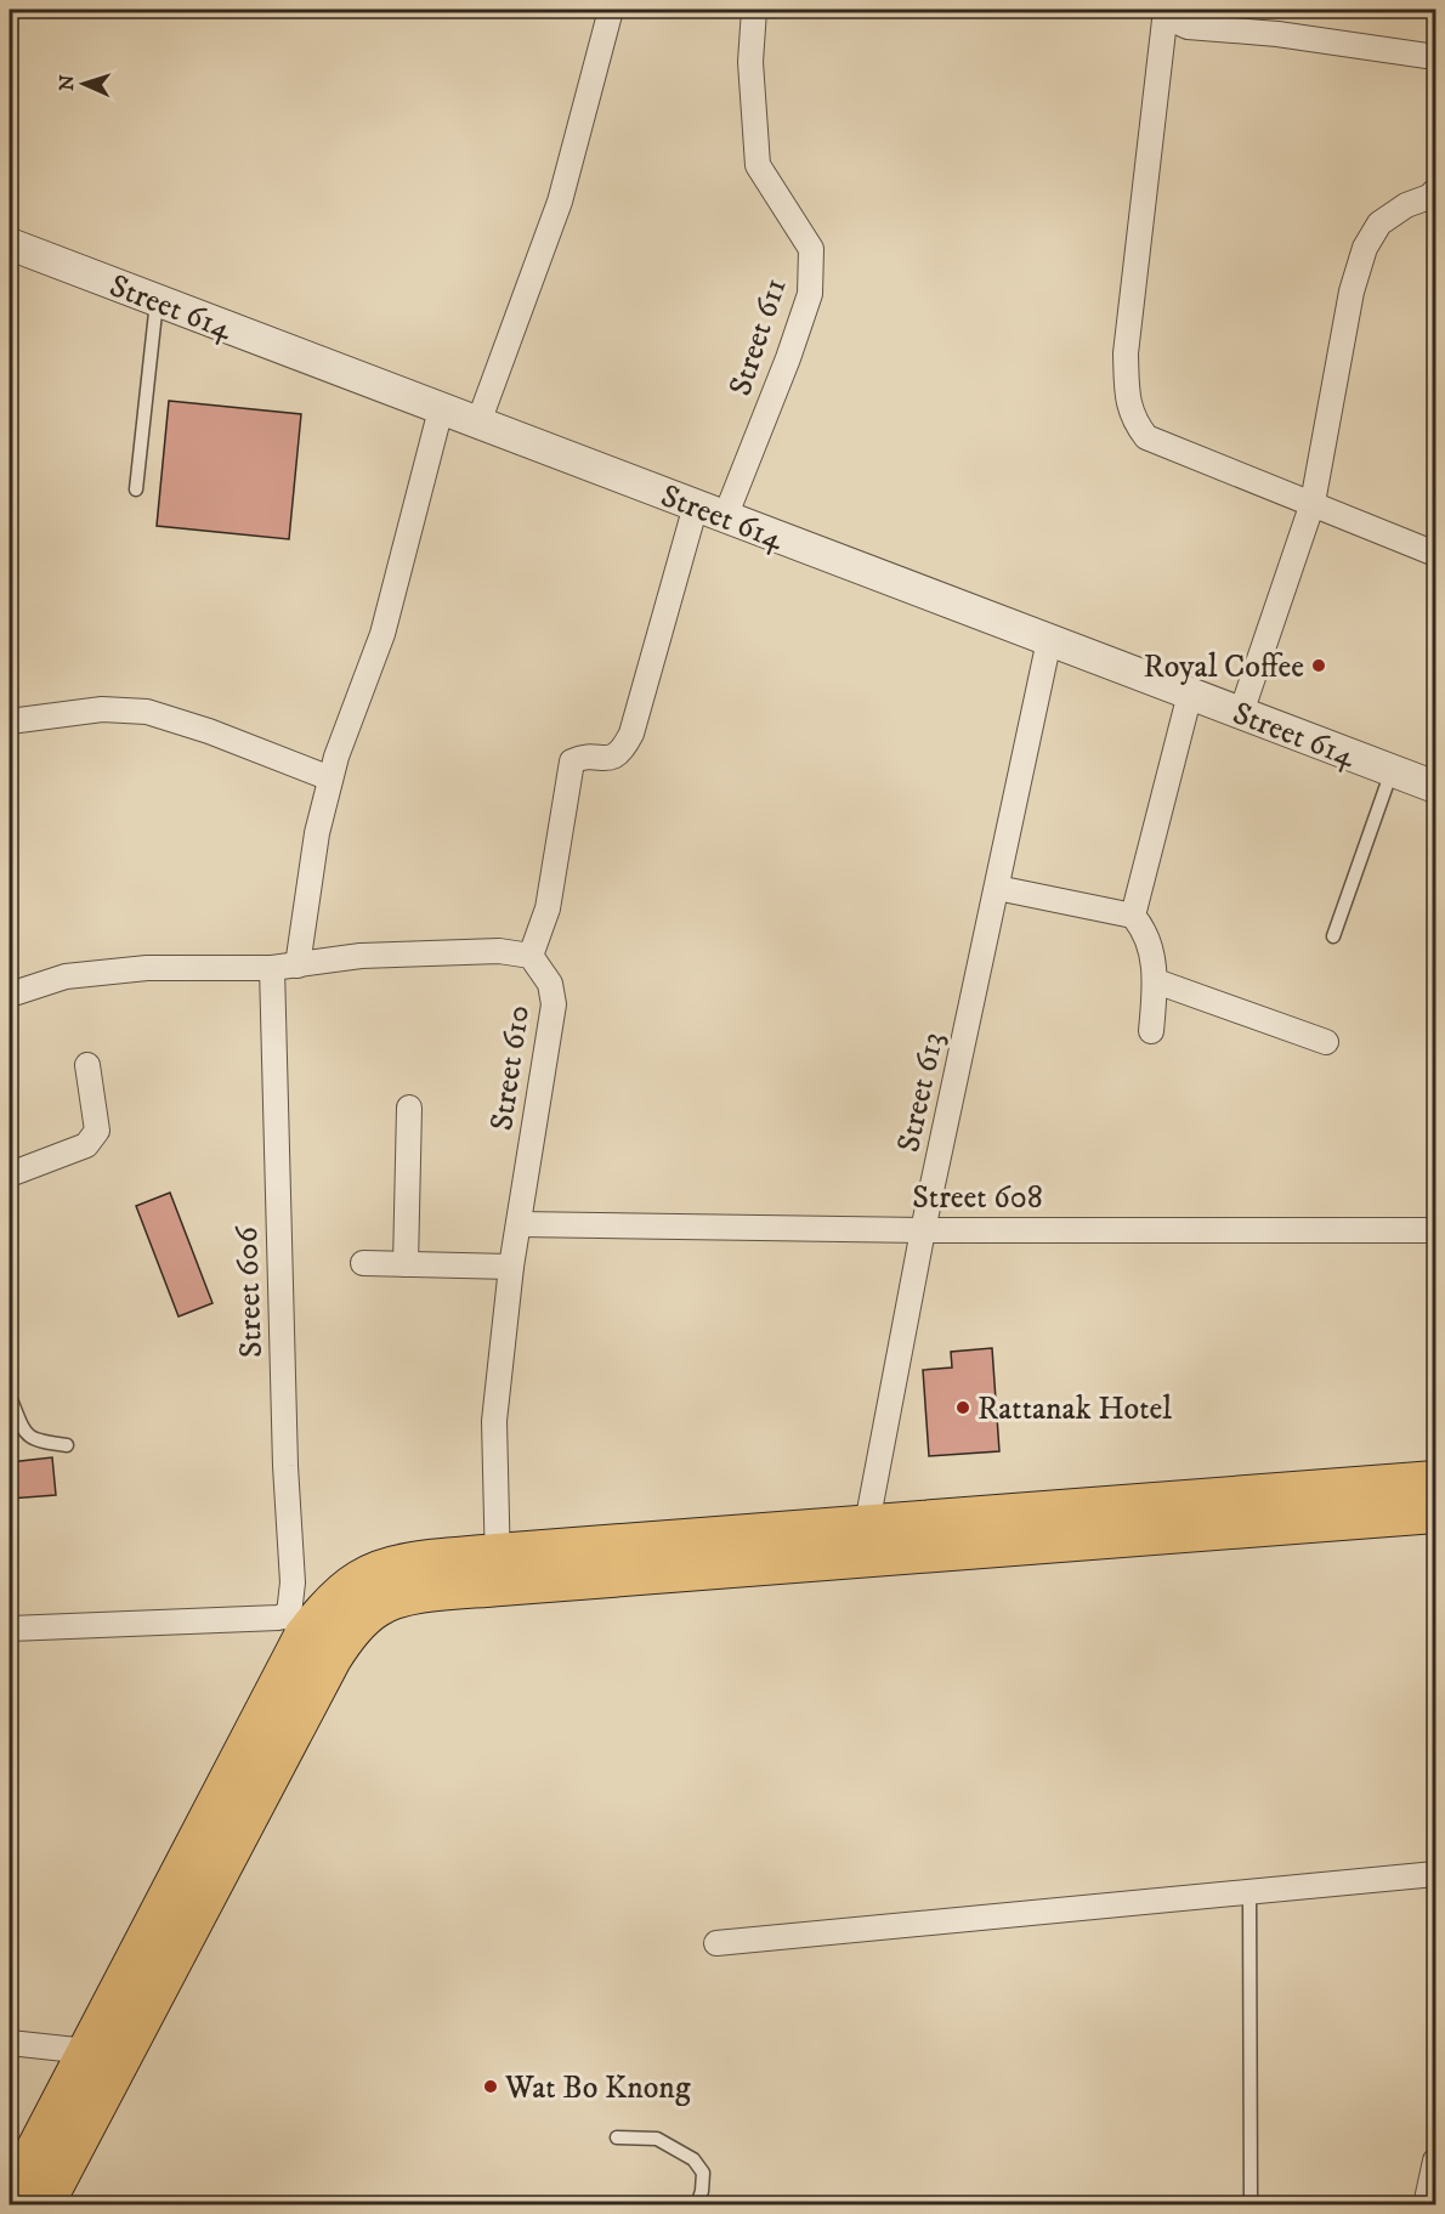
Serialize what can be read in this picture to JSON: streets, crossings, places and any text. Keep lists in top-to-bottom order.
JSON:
{
  "streets": {
    "street": [
      "Street 614",
      "Street 611",
      "Street 610",
      "Street 613",
      "Street 608",
      "Street 606"
    ]
  },
  "crossings": [
    ["Street 614", "Street 611"],
    ["Street 614", "Street 613"],
    ["Street 610", "Street 608"],
    ["Street 613", "Street 608"]
  ],
  "places": ["Royal Coffee", "Rattanak Hotel", "Wat Bo Knong"],
  "north": "left"
}
